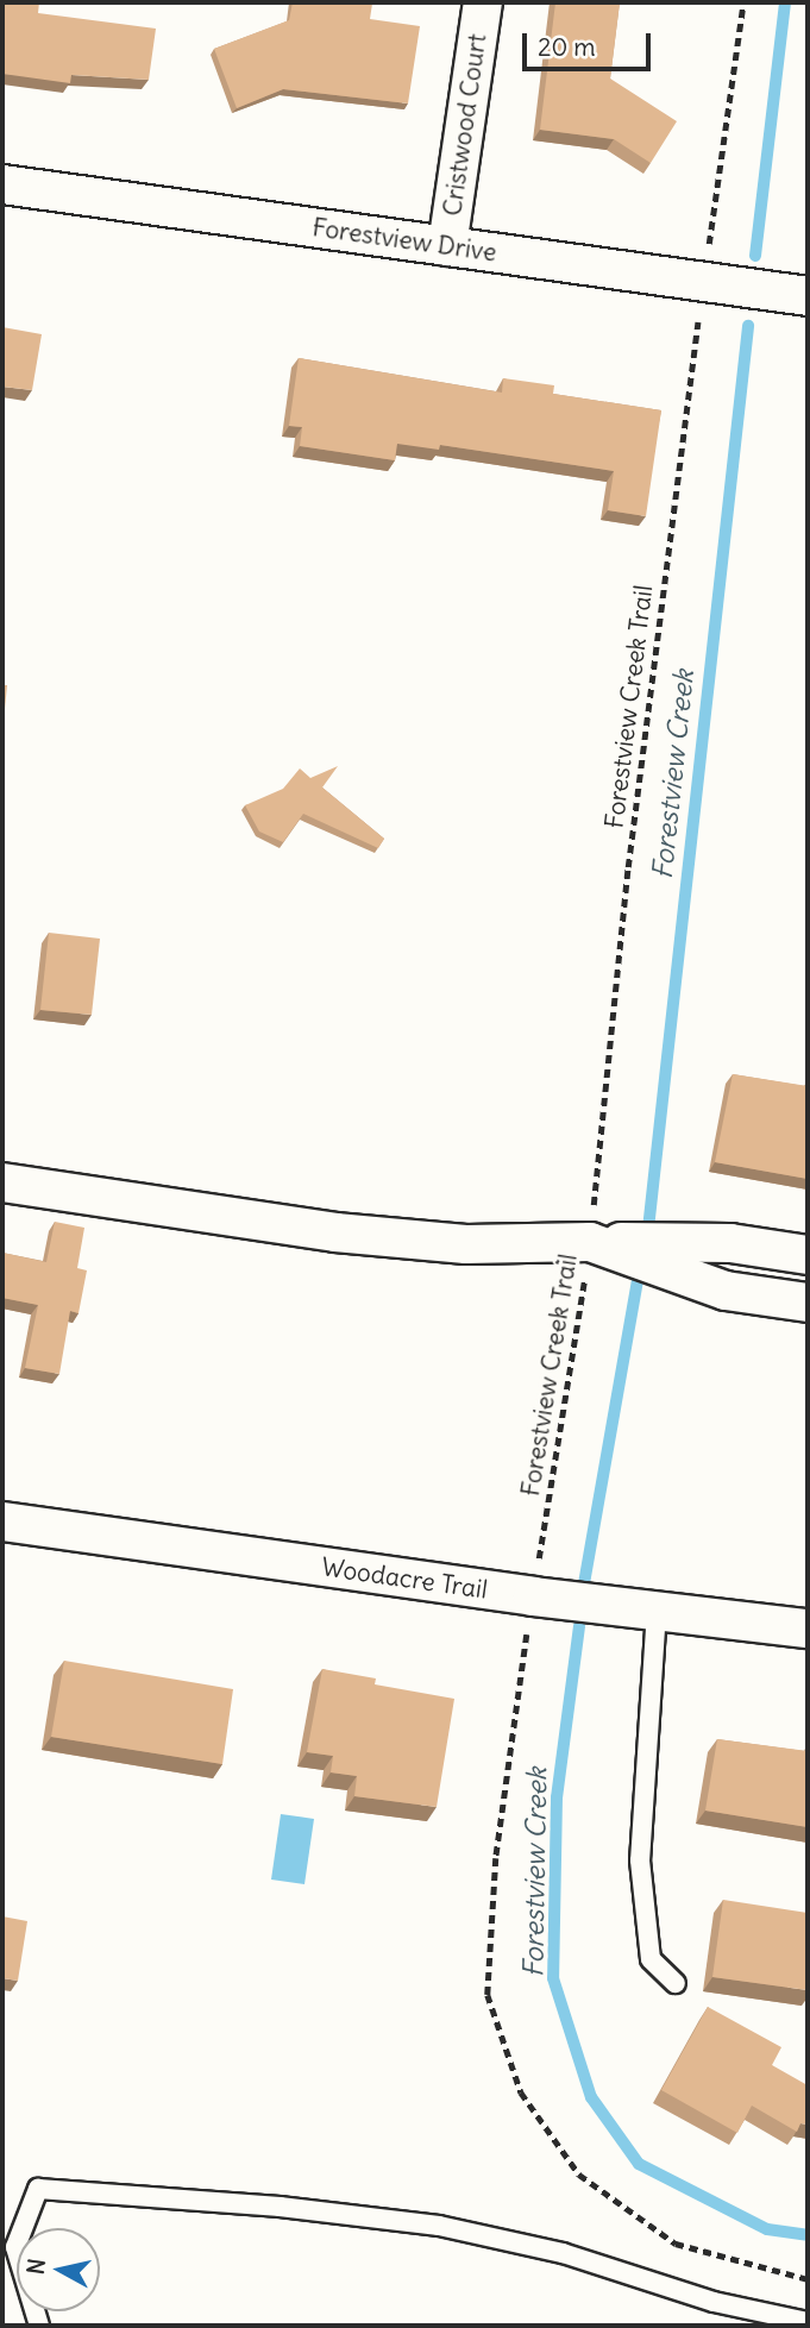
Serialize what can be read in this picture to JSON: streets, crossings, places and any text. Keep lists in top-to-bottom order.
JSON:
{
  "streets": {
    "street": ["Cristwood Court", "Forestview Drive", "Woodacre Trail"],
    "path": ["Forestview Creek Trail"]
  },
  "crossings": [
    ["Cristwood Court", "Forestview Drive"],
    ["Forestview Creek Trail", "Woodacre Trail"]
  ],
  "water": ["Forestview Creek"],
  "scale_bar": "20 m",
  "north": "left"
}
